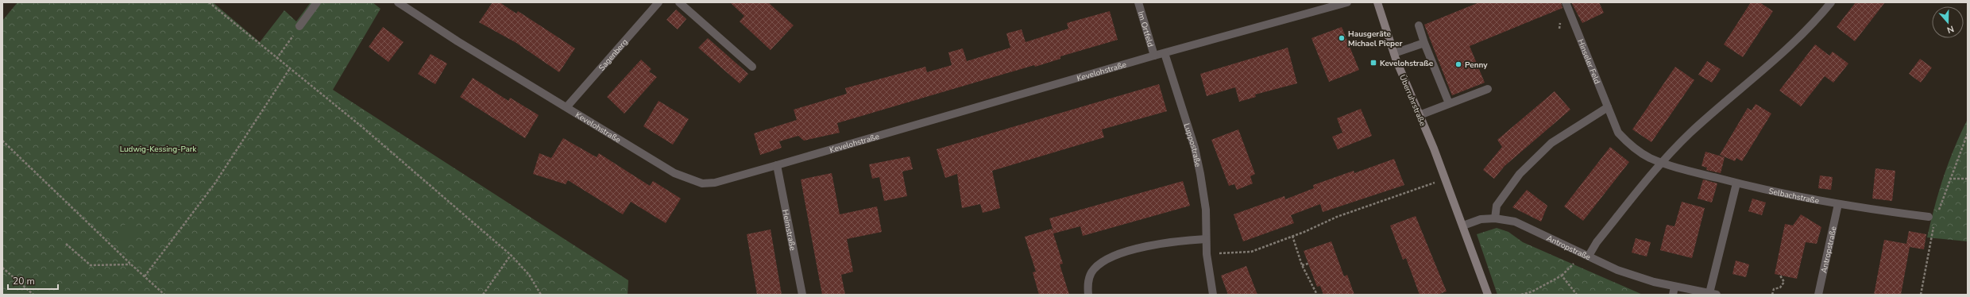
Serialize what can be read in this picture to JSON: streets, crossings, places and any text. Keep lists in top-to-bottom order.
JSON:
{
  "streets": {
    "main road": ["Überruhrstraße"],
    "street": [
      "Im Ortfeld",
      "Sagenberg",
      "Hinseler Feld",
      "Kevelohstraße",
      "Luppostraße",
      "Selbachstraße",
      "Heimstraße",
      "Antropstraße"
    ]
  },
  "crossings": [
    ["Im Ortfeld", "Kevelohstraße"],
    ["Sagenberg", "Kevelohstraße"],
    ["Hinseler Feld", "Selbachstraße"],
    ["Kevelohstraße", "Luppostraße"],
    ["Kevelohstraße", "Heimstraße"],
    ["Überruhrstraße", "Antropstraße"],
    ["Selbachstraße", "Antropstraße"]
  ],
  "parks": ["Ludwig-Kessing-Park"],
  "places": {
    "other": ["Hausgeräte Michael Pieper", "Penny"],
    "transit": ["Kevelohstraße"]
  },
  "scale_bar": "20 m",
  "north": "bottom"
}
